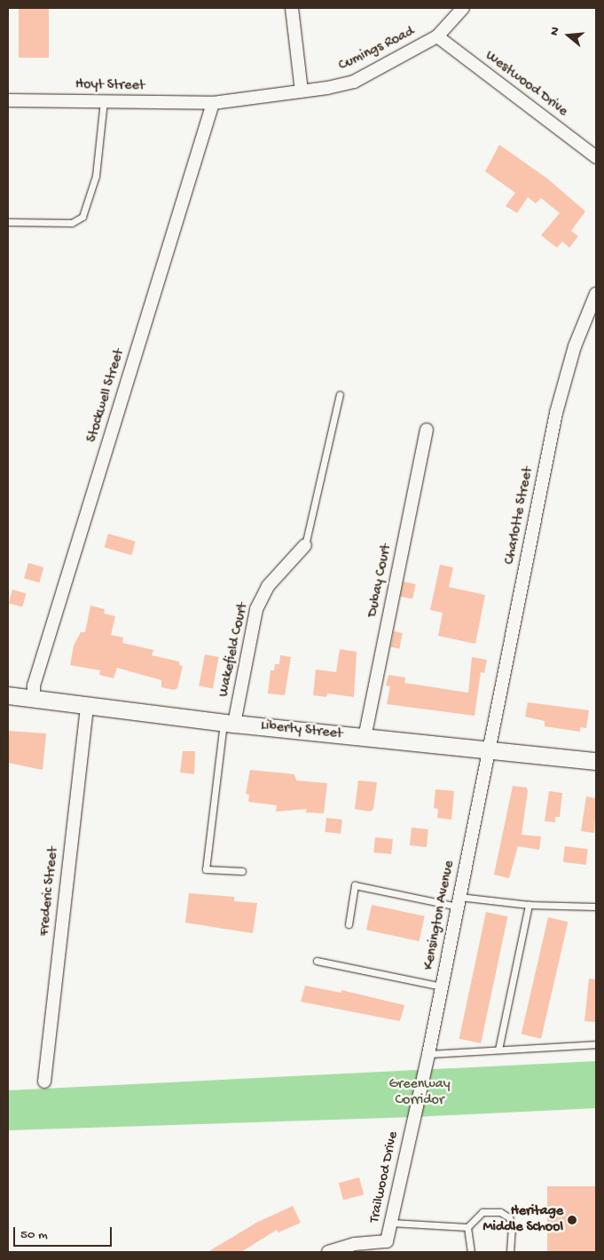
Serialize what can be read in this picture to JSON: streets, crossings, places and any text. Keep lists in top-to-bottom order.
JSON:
{
  "streets": {
    "street": [
      "Cumings Road",
      "Westwood Drive",
      "Hoyt Street",
      "Stockwell Street",
      "Charlotte Street",
      "Dubay Court",
      "Wakefield Court",
      "Liberty Street",
      "Frederic Street",
      "Kensington Avenue",
      "Trailwood Drive"
    ]
  },
  "crossings": [
    ["Cumings Road", "Westwood Drive"],
    ["Cumings Road", "Hoyt Street"],
    ["Cumings Road", "Stockwell Street"],
    ["Hoyt Street", "Stockwell Street"],
    ["Stockwell Street", "Liberty Street"],
    ["Charlotte Street", "Liberty Street"],
    ["Charlotte Street", "Kensington Avenue"],
    ["Dubay Court", "Liberty Street"],
    ["Wakefield Court", "Liberty Street"],
    ["Liberty Street", "Frederic Street"],
    ["Liberty Street", "Kensington Avenue"],
    ["Kensington Avenue", "Trailwood Drive"]
  ],
  "parks": ["Greenway Corridor"],
  "places": ["Heritage Middle School"],
  "scale_bar": "50 m",
  "north": "left"
}
